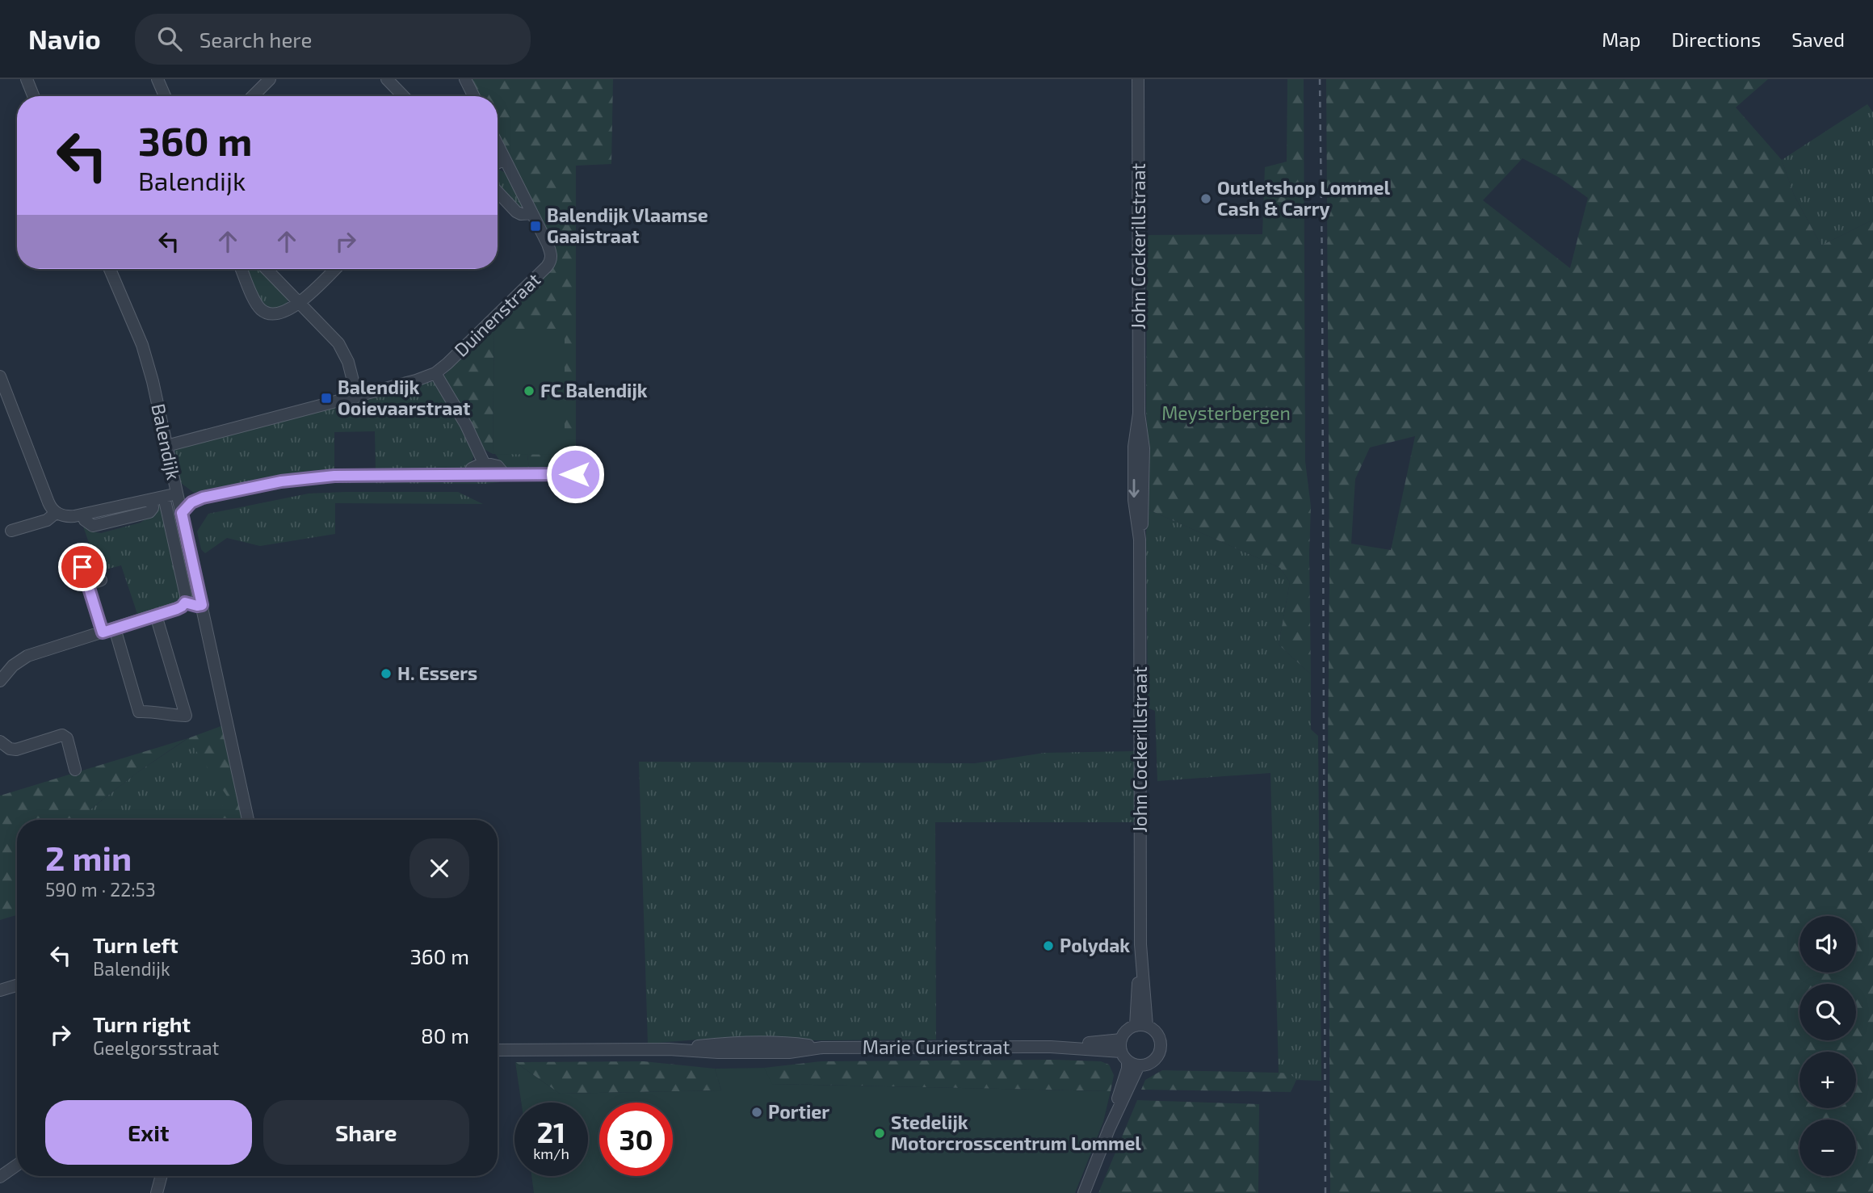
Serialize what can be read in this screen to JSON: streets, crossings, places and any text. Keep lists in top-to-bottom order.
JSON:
{
  "streets": {
    "street": [
      "John Cockerillstraat",
      "Duinenstraat",
      "Balendijk",
      "Marie Curiestraat"
    ]
  },
  "crossings": [
    ["John Cockerillstraat", "Marie Curiestraat"],
    ["Duinenstraat", "Balendijk"]
  ],
  "parks": ["Meysterbergen"],
  "places": {
    "other": [
      "Outletshop Lommel Cash & Carry",
      "FC Balendijk",
      "H. Essers",
      "Polydak",
      "Portier",
      "Stedelijk Motorcrosscentrum Lommel"
    ],
    "transit": ["Balendijk Vlaamse Gaaistraat", "Balendijk Ooievaarstraat"]
  },
  "page": {
    "header": "Navio",
    "search": "Search here",
    "nav": ["Map", "Directions", "Saved"],
    "turn": ["360 m", "Balendijk"],
    "heading": ["2 min", "590 m · 22:53"],
    "map_buttons": ["+", "−"],
    "list": [
      {
        "name": "Turn left",
        "note": "Balendijk",
        "value": "360 m"
      },
      {
        "name": "Turn right",
        "note": "Geelgorsstraat",
        "value": "80 m"
      }
    ],
    "buttons": ["Exit", "Share"],
    "speed": "21 km/h",
    "limit": "30"
  }
}
